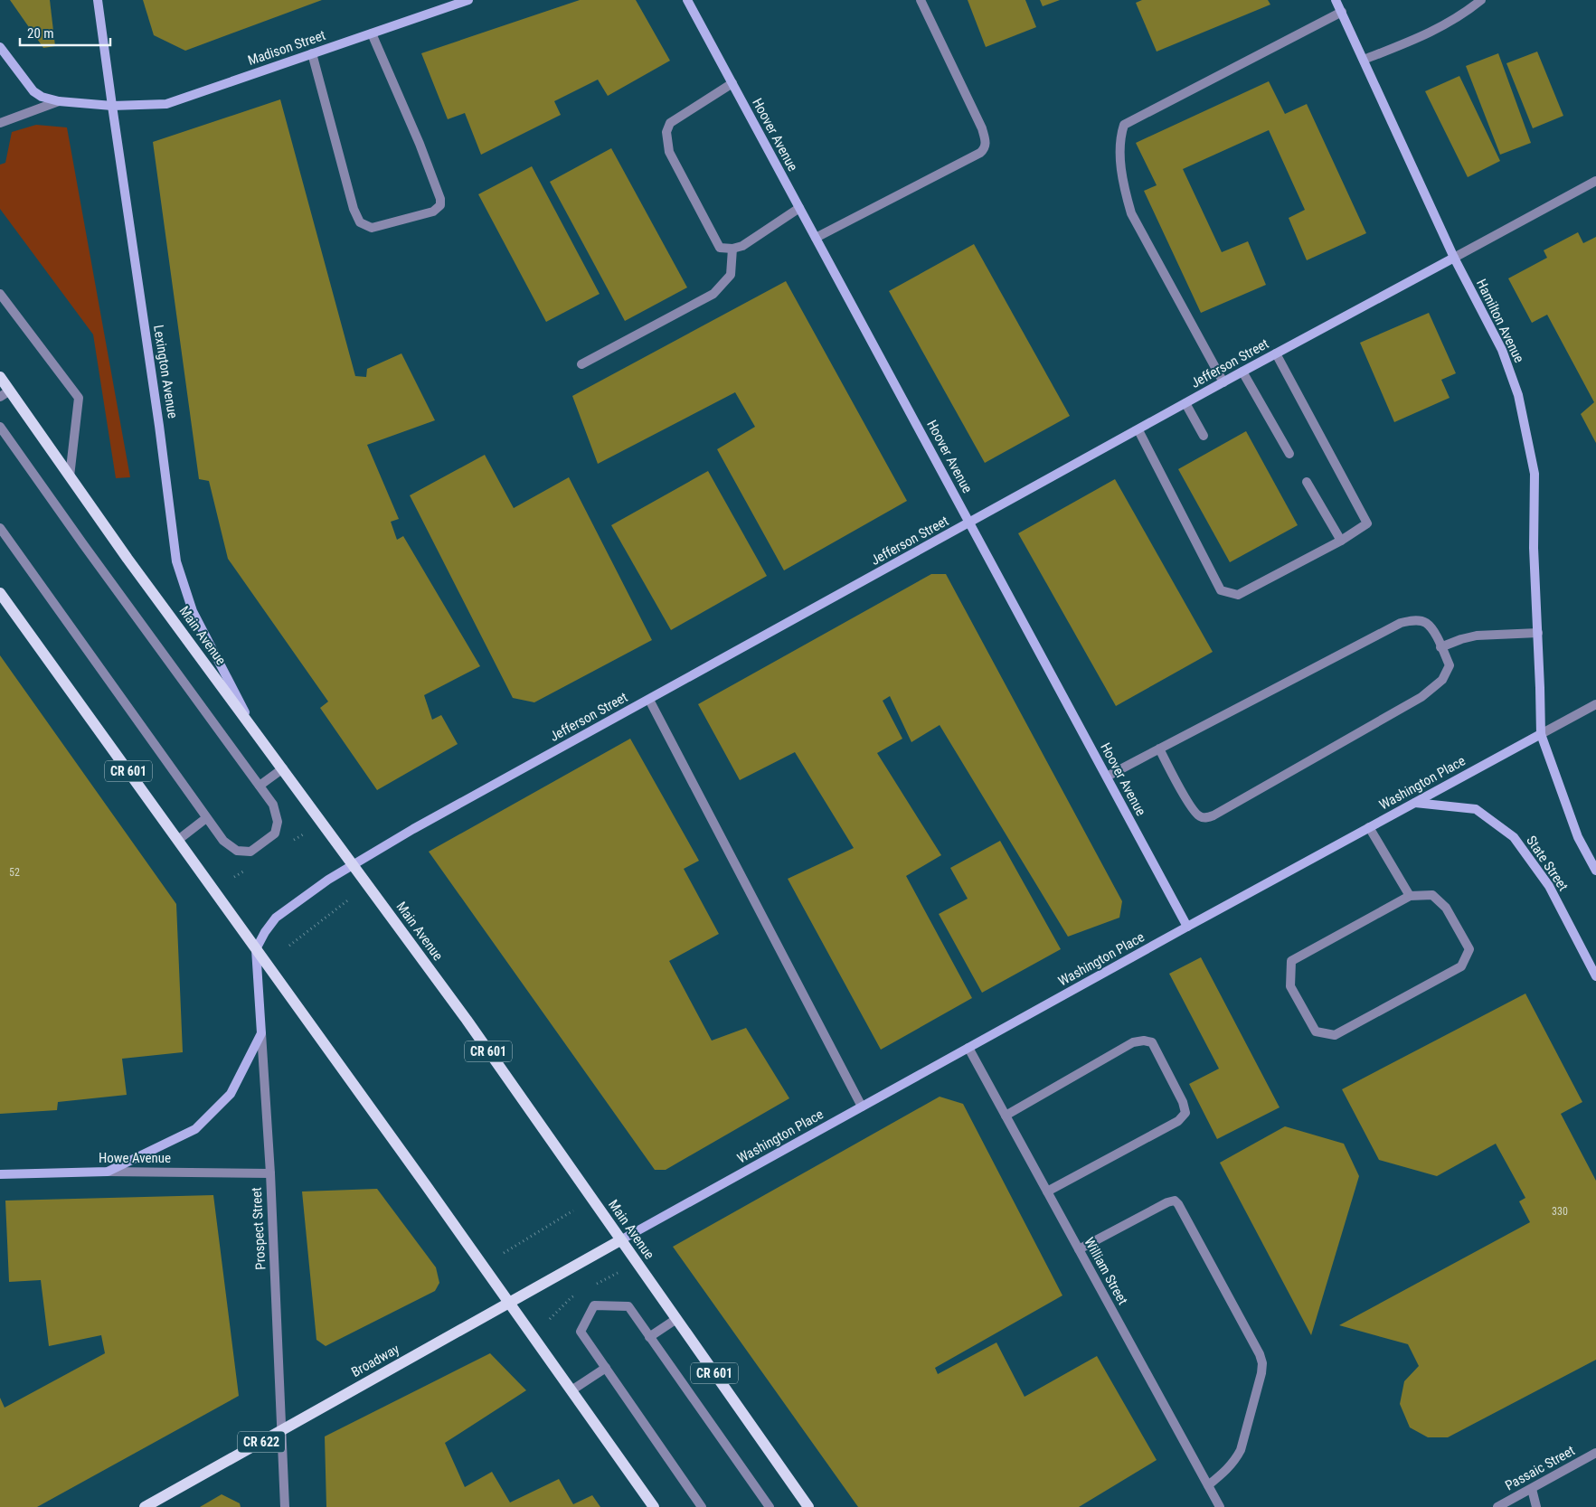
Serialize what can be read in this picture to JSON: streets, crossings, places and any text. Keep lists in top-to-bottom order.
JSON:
{
  "streets": {
    "main road": [
      "Madison Street",
      "Hoover Avenue",
      "Hamilton Avenue",
      "Jefferson Street",
      "Lexington Avenue",
      "Main Avenue",
      "CR 601",
      "Washington Place",
      "State Street",
      "Howe Avenue",
      "Prospect Street",
      "Broadway",
      "CR 622"
    ],
    "street": ["William Street", "Passaic Street"]
  },
  "crossings": [
    ["Madison Street", "Lexington Avenue"],
    ["Hoover Avenue", "Jefferson Street"],
    ["Hoover Avenue", "Washington Place"],
    ["Hamilton Avenue", "Jefferson Street"],
    ["Hamilton Avenue", "Washington Place"],
    ["Jefferson Street", "Main Avenue"],
    ["Jefferson Street", "CR 601"],
    ["Jefferson Street", "Prospect Street"],
    ["Lexington Avenue", "Main Avenue"],
    ["Main Avenue", "Washington Place"],
    ["Main Avenue", "Broadway"],
    ["CR 601", "Prospect Street"],
    ["CR 601", "Broadway"],
    ["Washington Place", "State Street"],
    ["Washington Place", "William Street"],
    ["Washington Place", "Broadway"],
    ["Howe Avenue", "Prospect Street"],
    ["Prospect Street", "Broadway"]
  ],
  "house_numbers": ["52", "330"],
  "scale_bar": "20 m"
}
